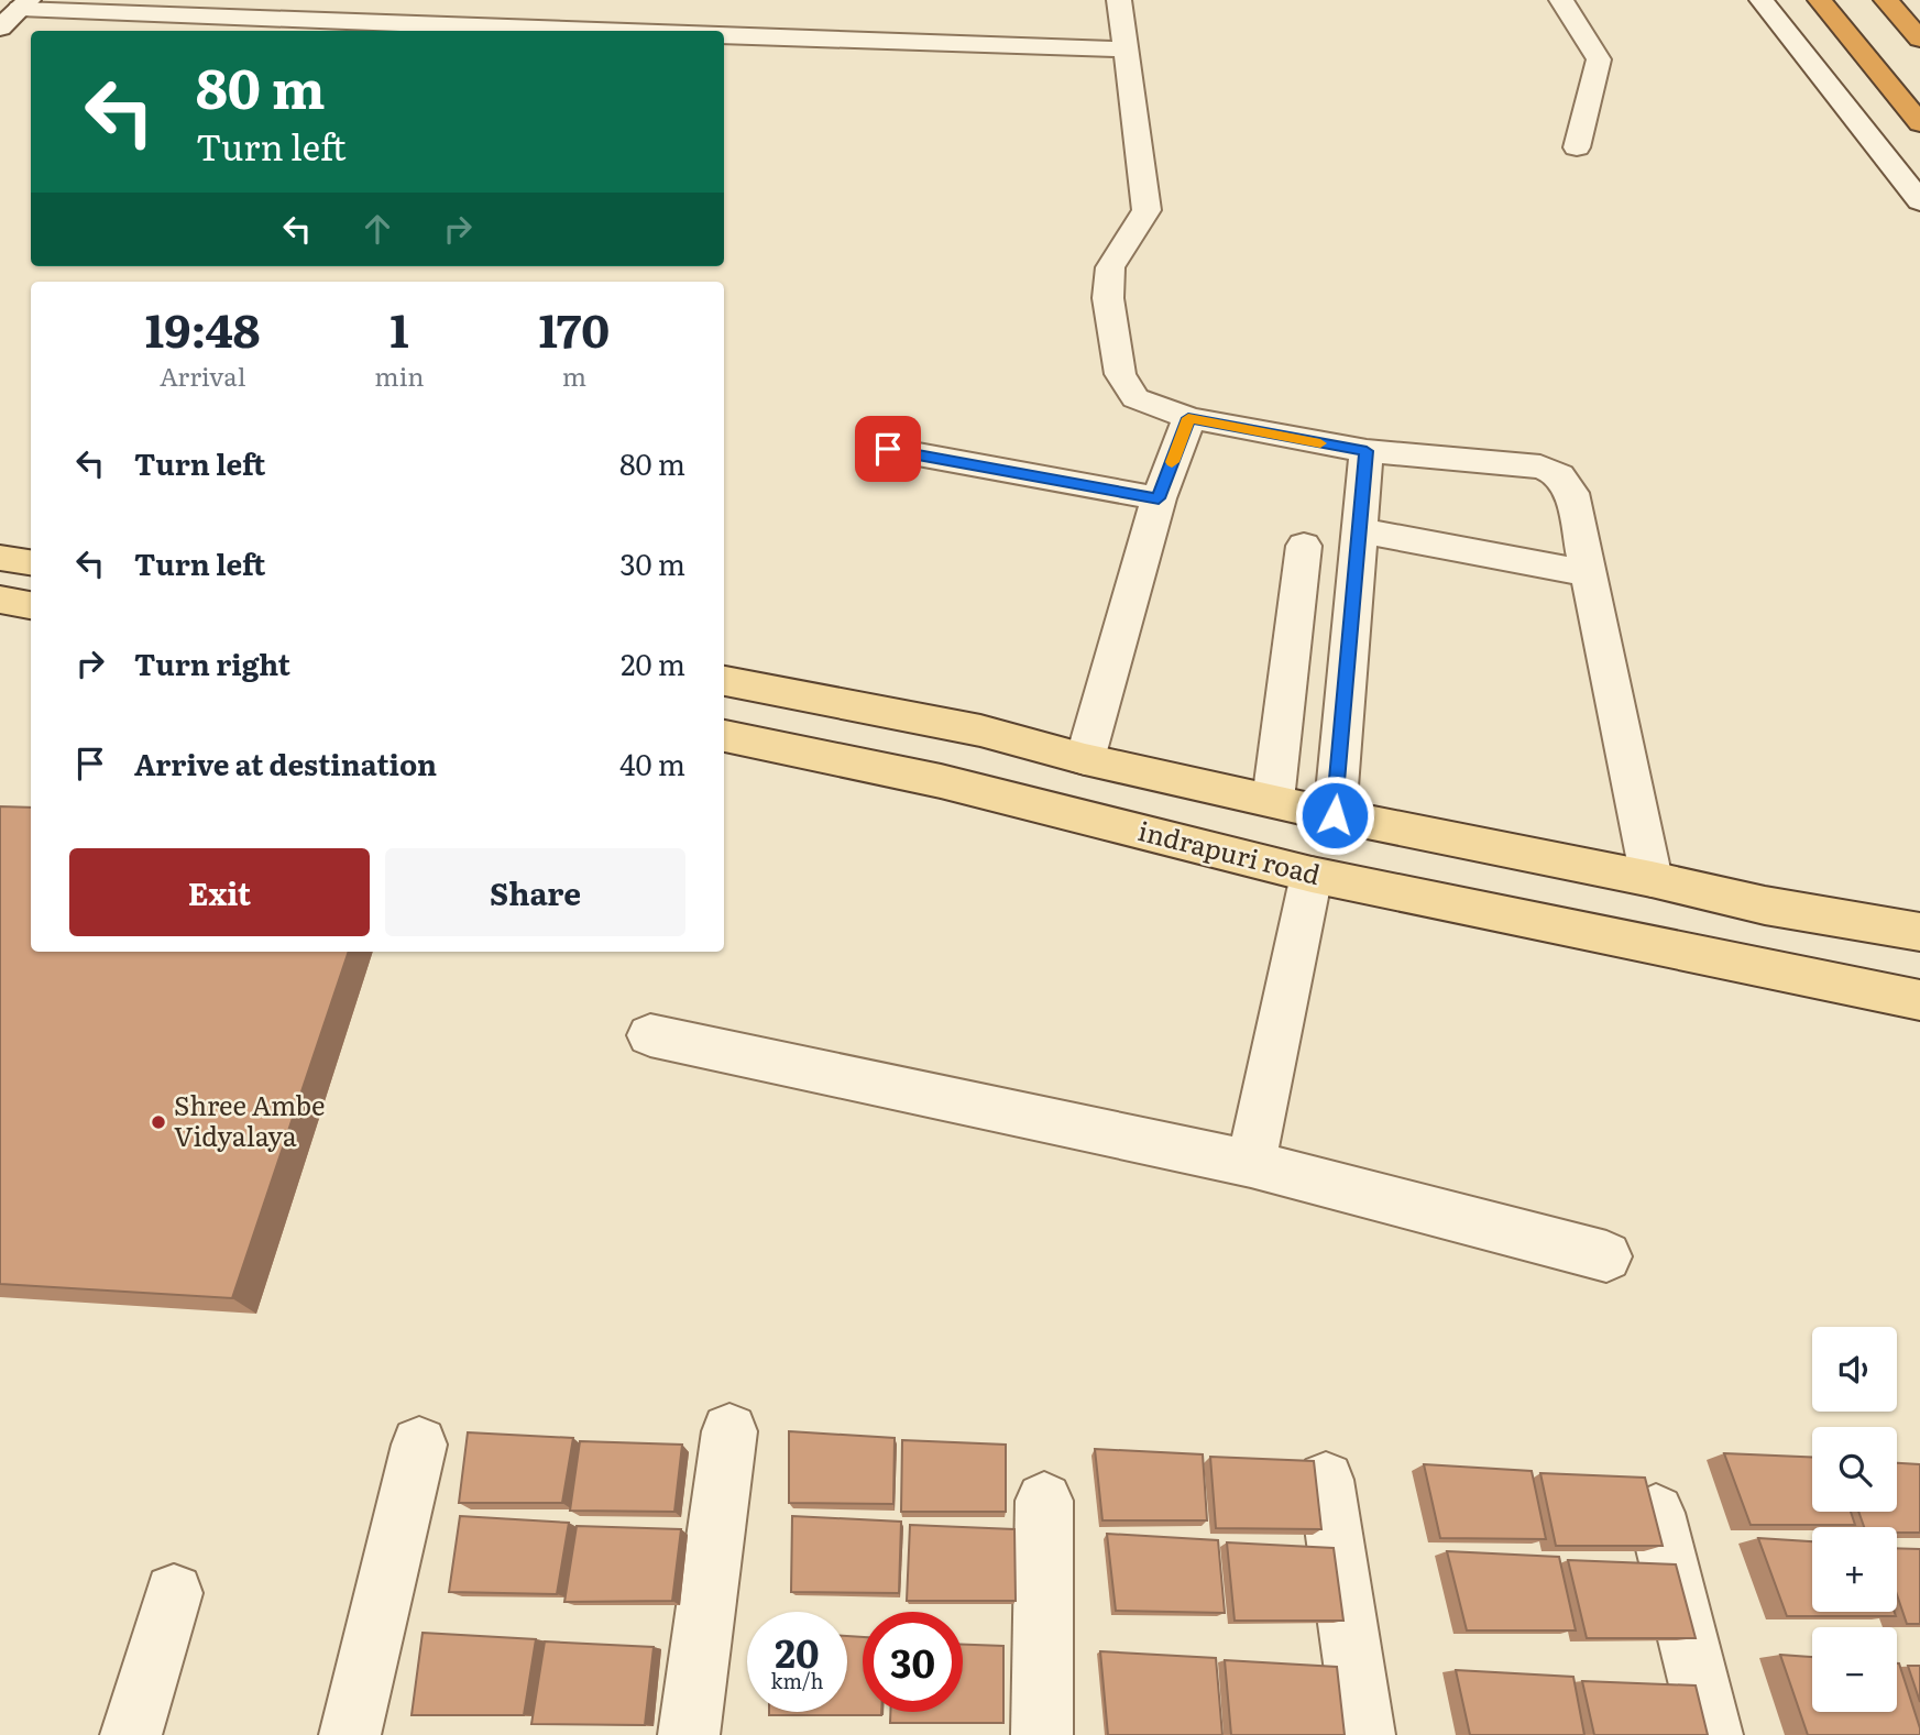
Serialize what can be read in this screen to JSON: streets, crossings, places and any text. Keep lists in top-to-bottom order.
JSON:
{
  "streets": {
    "main road": ["indrapuri road"]
  },
  "places": ["Shree Ambe Vidyalaya"],
  "page": {
    "turn": ["80 m", "Turn left"],
    "eta": [
      "19:48",
      "Arrival",
      "1",
      "min",
      "170",
      "m"
    ],
    "list": [
      {
        "name": "Turn left",
        "value": "80 m"
      },
      {
        "name": "Turn left",
        "value": "30 m"
      },
      {
        "name": "Turn right",
        "value": "20 m"
      },
      {
        "name": "Arrive at destination",
        "value": "40 m"
      }
    ],
    "buttons": ["Exit", "Share"],
    "map_buttons": ["+", "−"],
    "speed": "20 km/h",
    "limit": "30"
  }
}
